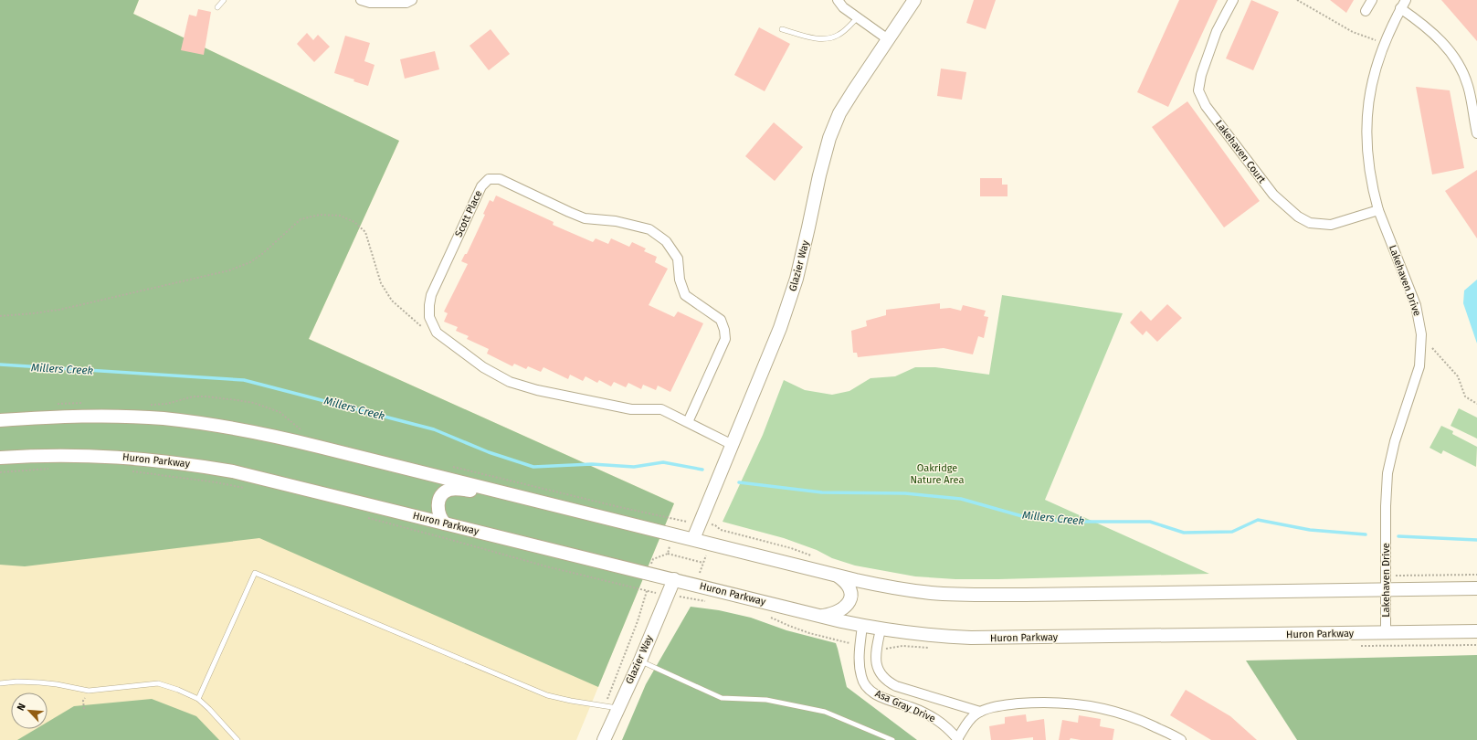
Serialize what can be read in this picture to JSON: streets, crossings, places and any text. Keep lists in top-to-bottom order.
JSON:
{
  "streets": {
    "main road": ["Glazier Way", "Huron Parkway"],
    "street": [
      "Lakehaven Court",
      "Scott Place",
      "Lakehaven Drive",
      "Asa Gray Drive"
    ]
  },
  "crossings": [
    ["Lakehaven Court", "Lakehaven Drive"],
    ["Scott Place", "Glazier Way"],
    ["Glazier Way", "Huron Parkway"],
    ["Lakehaven Drive", "Huron Parkway"],
    ["Huron Parkway", "Asa Gray Drive"]
  ],
  "water": ["Millers Creek"],
  "parks": ["Oakridge Nature Area"],
  "north": "top left"
}
